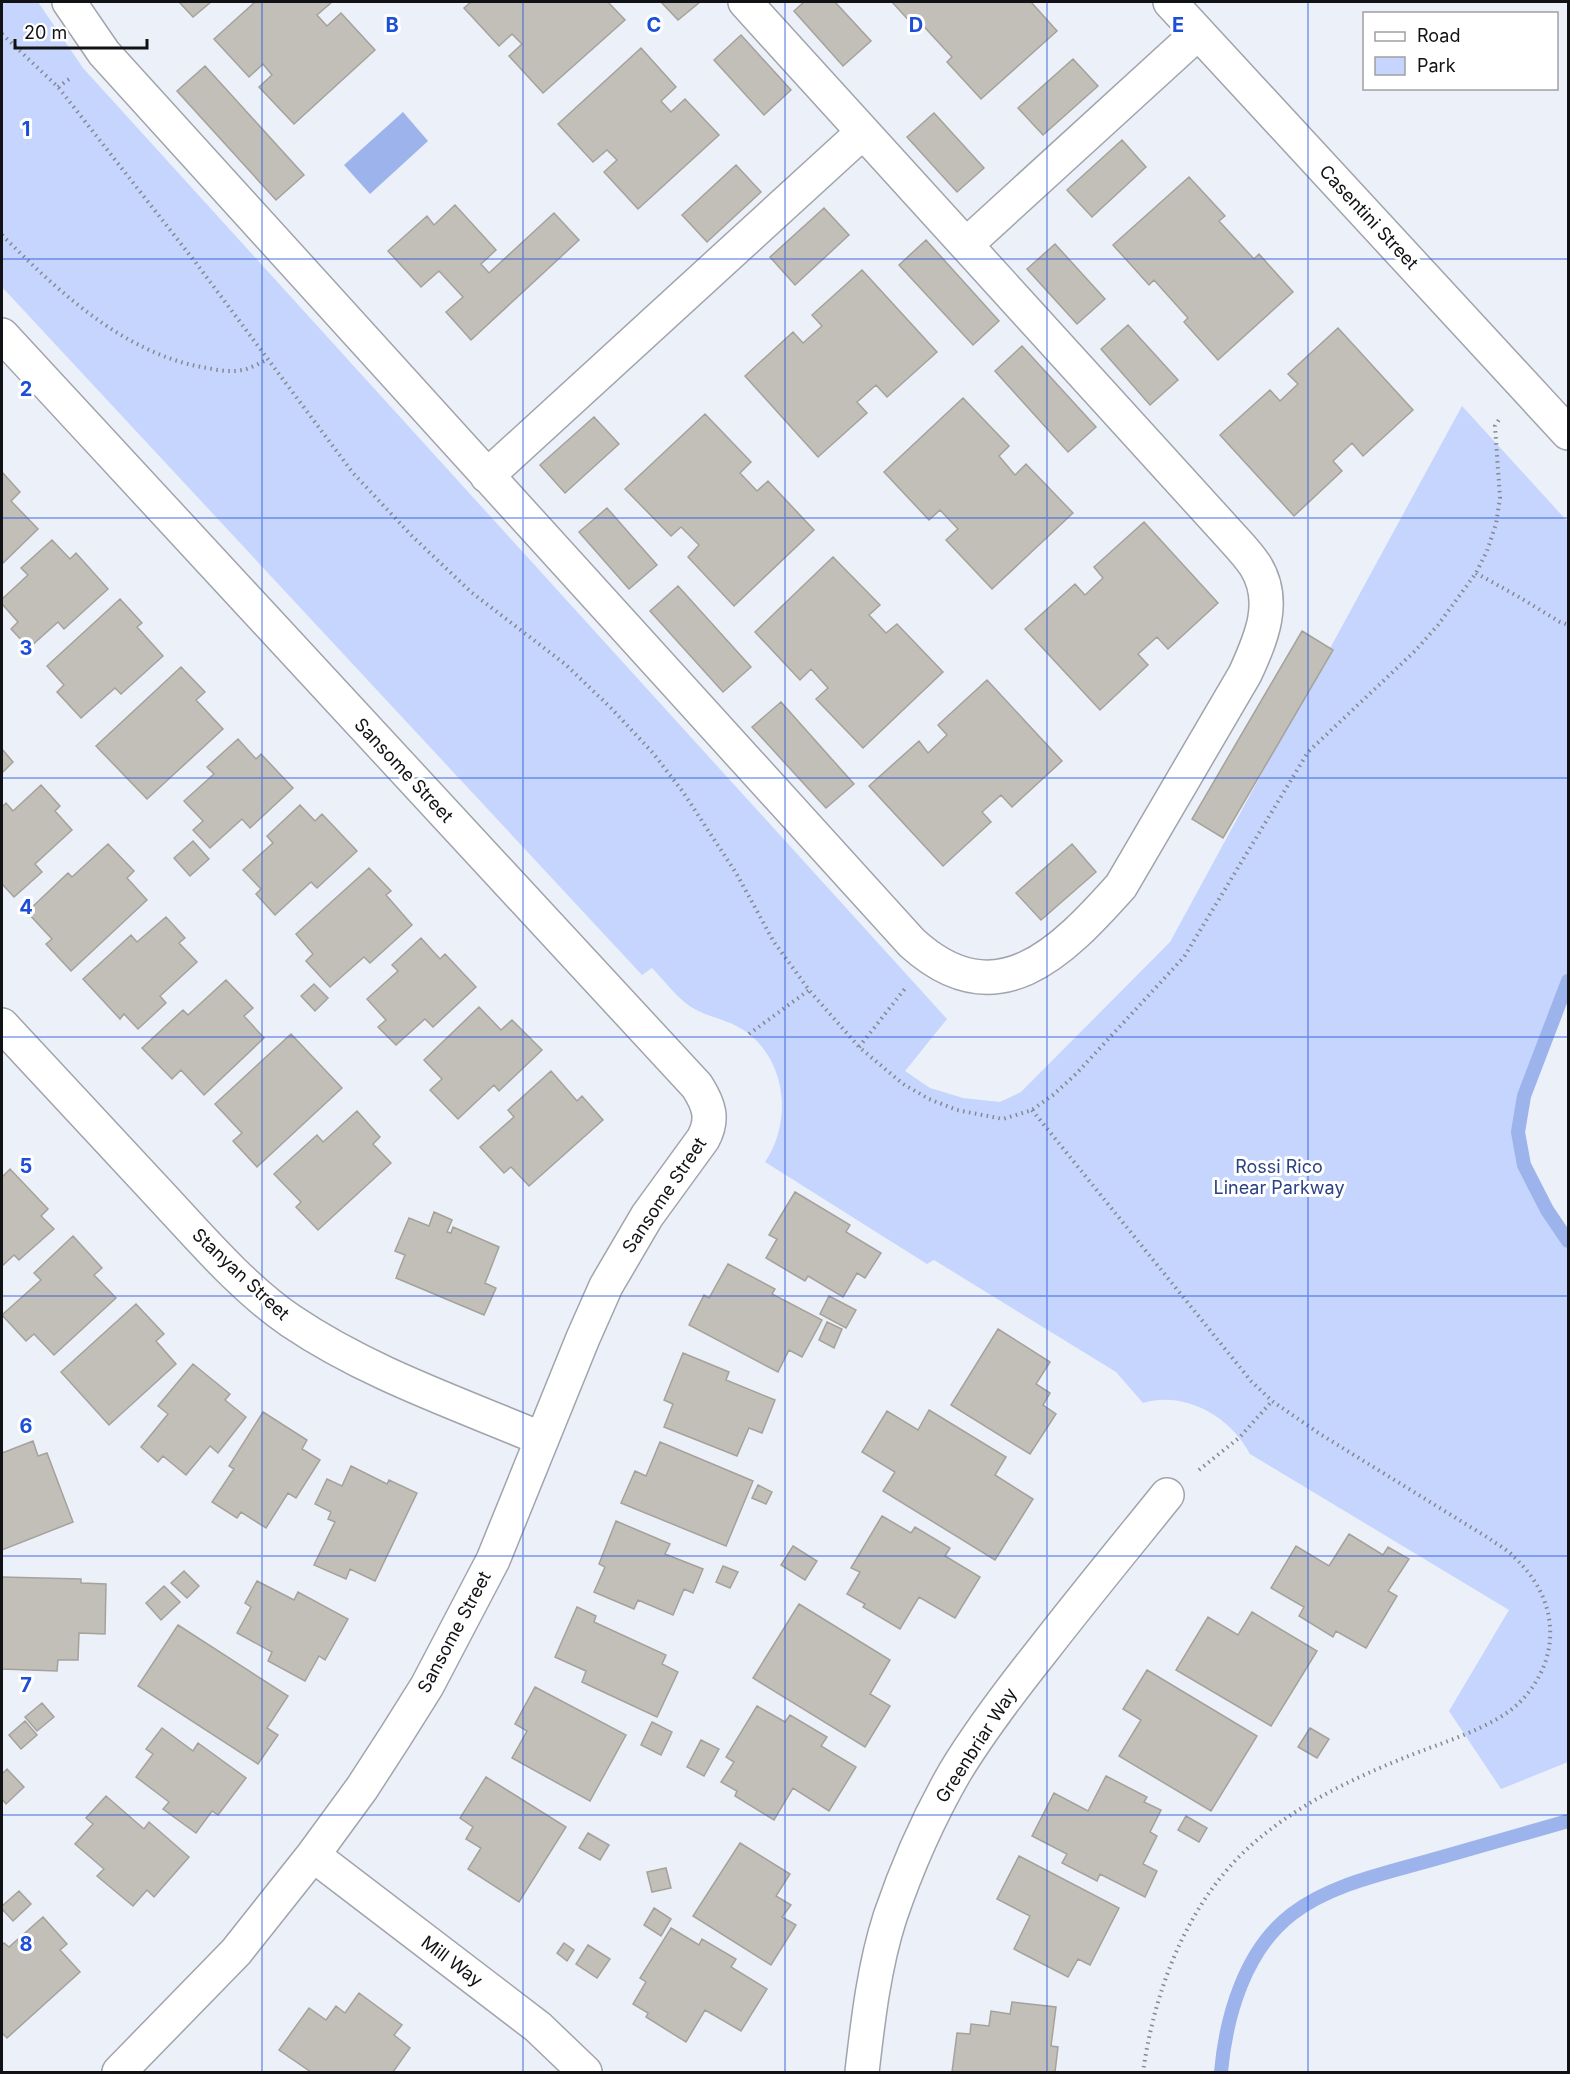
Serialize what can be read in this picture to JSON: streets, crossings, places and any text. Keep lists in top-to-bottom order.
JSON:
{
  "streets": {
    "street": [
      "Casentini Street",
      "Sansome Street",
      "Stanyan Street",
      "Greenbriar Way",
      "Mill Way"
    ]
  },
  "crossings": [
    ["Sansome Street", "Stanyan Street"],
    ["Sansome Street", "Mill Way"]
  ],
  "parks": ["Rossi Rico Linear Parkway"],
  "legend": ["Road", "Park"],
  "scale_bar": "20 m",
  "grid": {
    "columns": [
      "B",
      "C",
      "D",
      "E"
    ],
    "rows": [
      "1",
      "2",
      "3",
      "4",
      "5",
      "6",
      "7",
      "8"
    ]
  }
}
